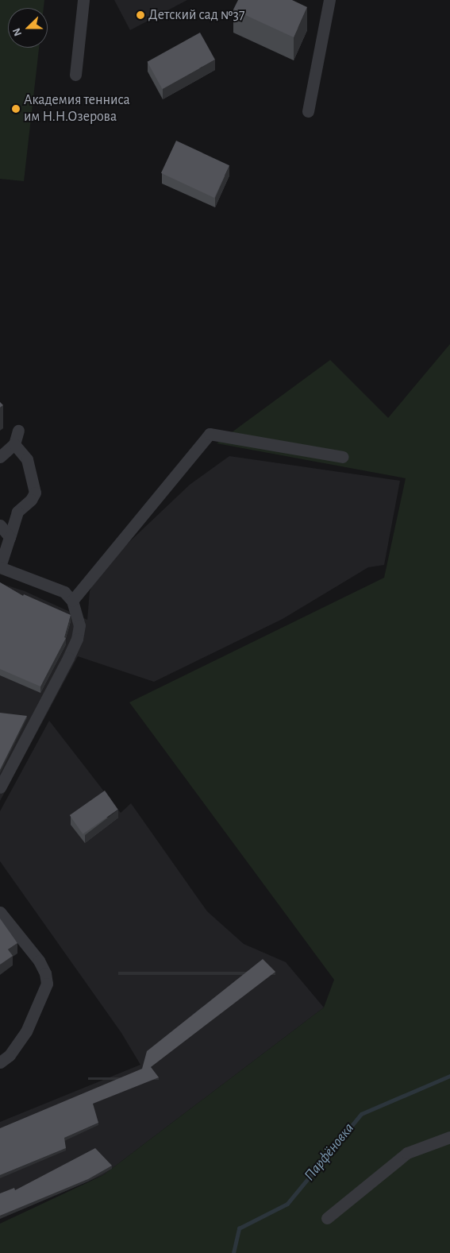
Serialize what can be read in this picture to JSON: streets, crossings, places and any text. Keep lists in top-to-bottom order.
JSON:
{
  "water": ["Парфёновка"],
  "places": ["Детский сад №37", "Академия тенниса им Н.Н.Озерова"],
  "north": "left"
}
